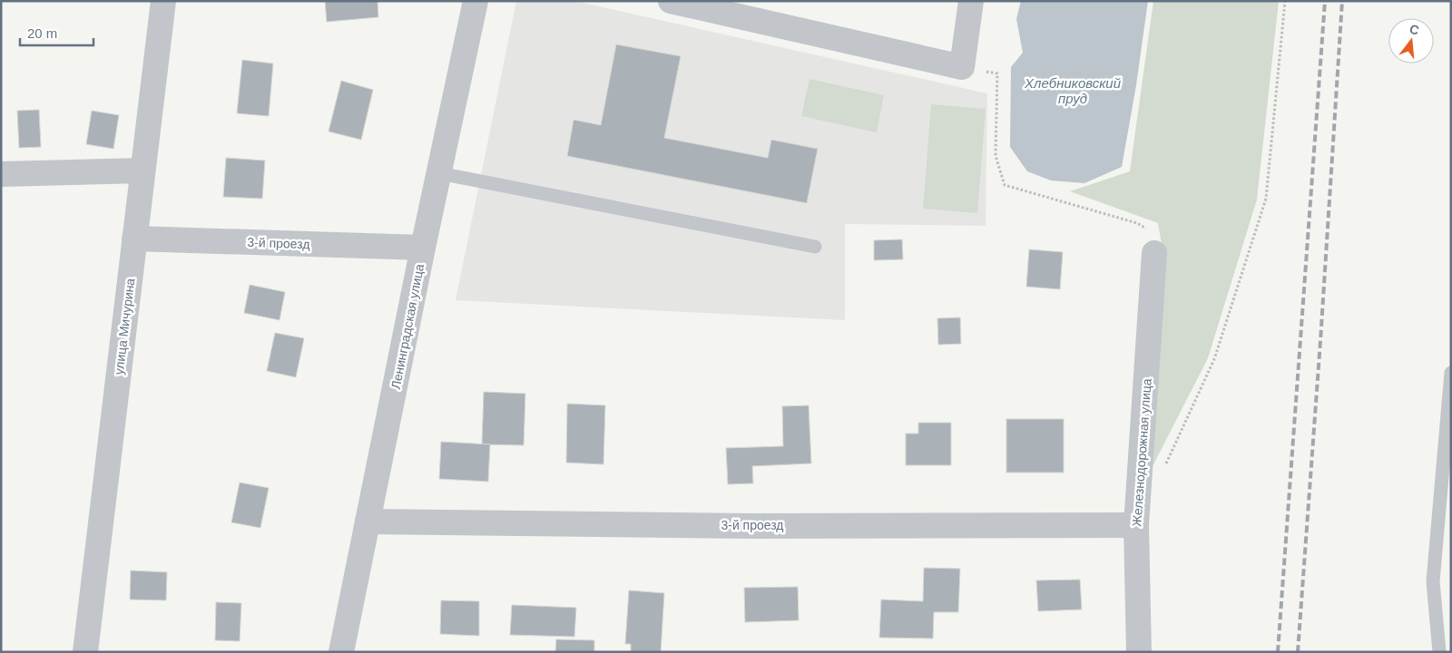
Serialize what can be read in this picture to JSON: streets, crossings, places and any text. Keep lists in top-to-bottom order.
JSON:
{
  "streets": {
    "street": [
      "3-й проезд",
      "улица Мичурина",
      "Ленинградская улица",
      "Железнодорожная улица"
    ]
  },
  "crossings": [
    ["3-й проезд", "улица Мичурина"],
    ["3-й проезд", "Ленинградская улица"],
    ["3-й проезд", "Железнодорожная улица"]
  ],
  "water": ["Хлебниковский пруд"],
  "scale_bar": "20 m",
  "north": "top"
}
